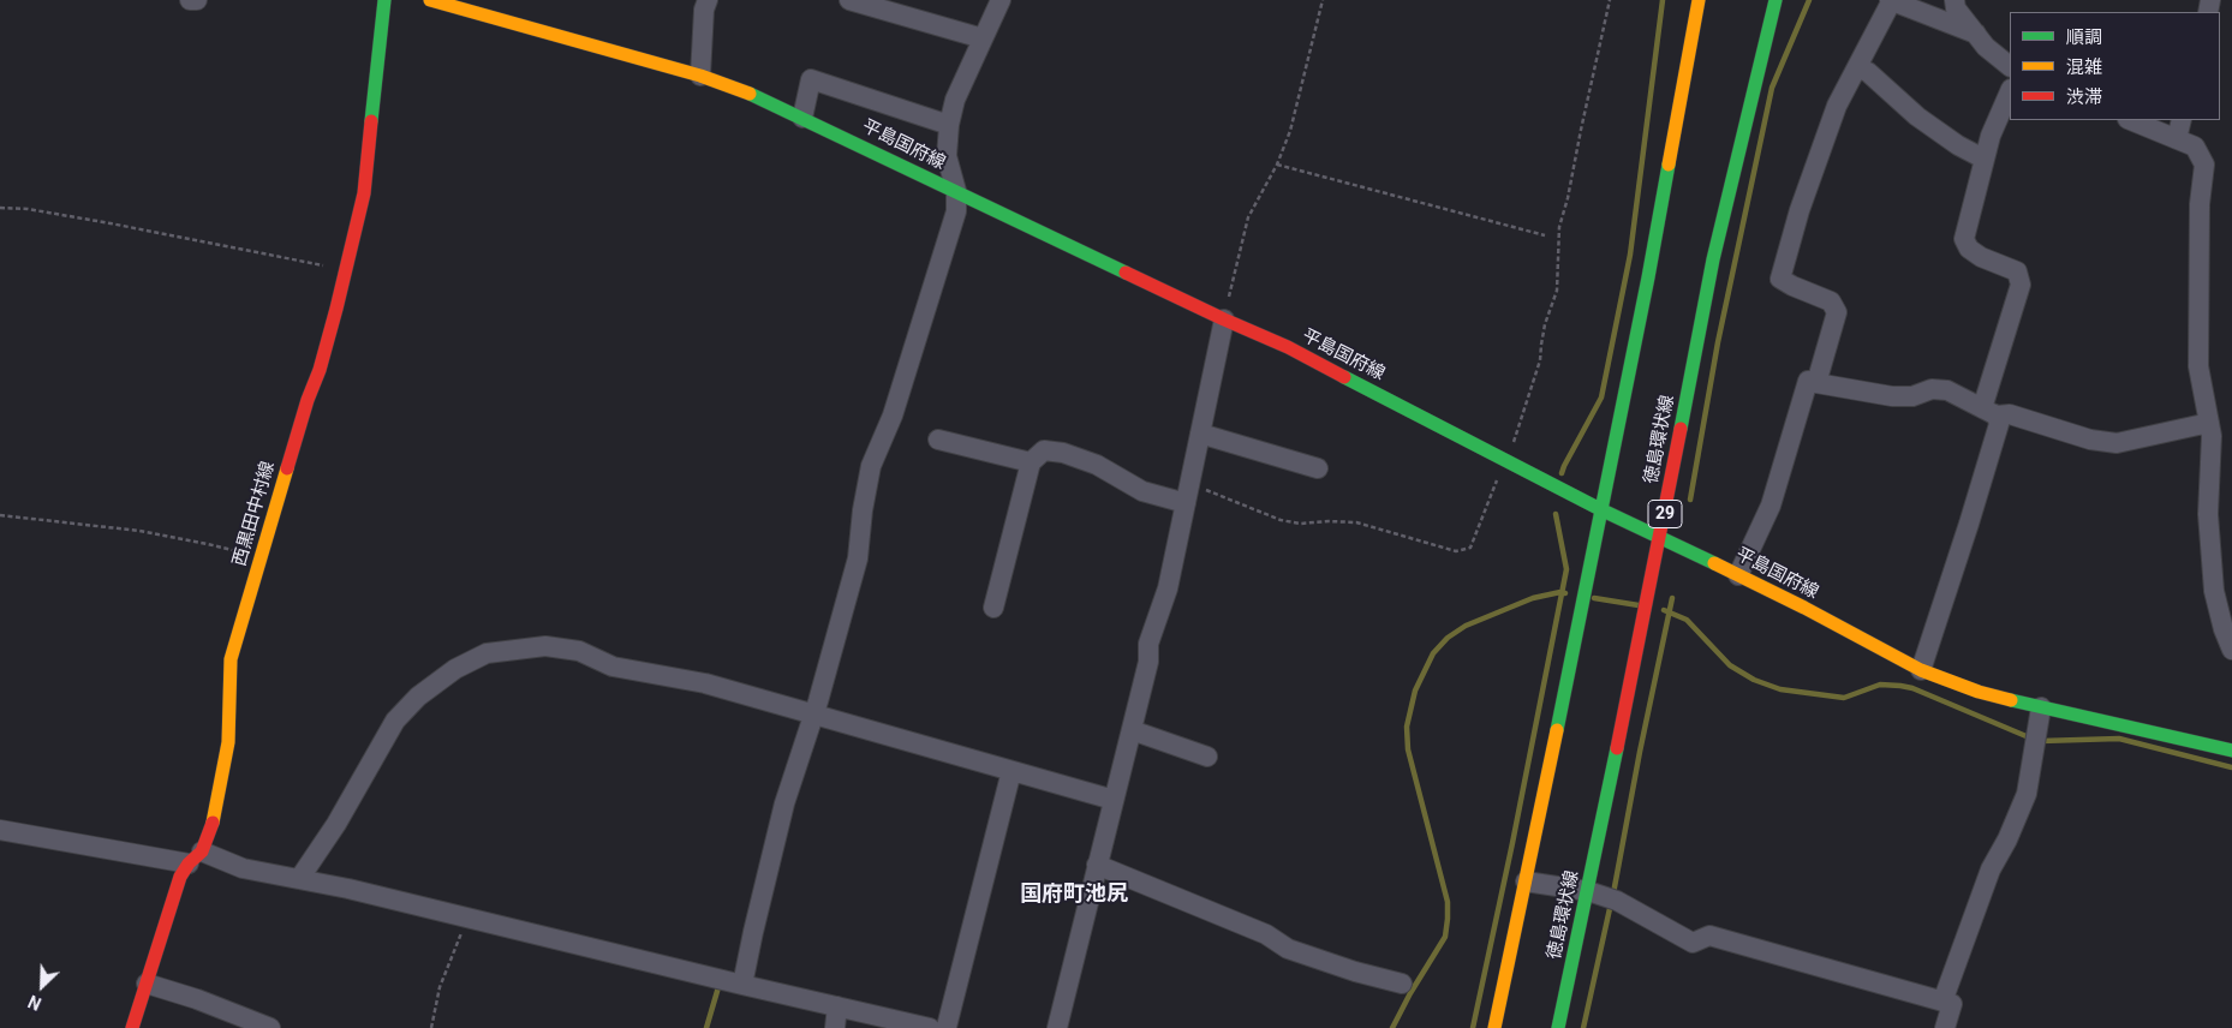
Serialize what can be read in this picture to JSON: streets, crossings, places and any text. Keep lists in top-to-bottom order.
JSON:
{
  "streets": {
    "main road": [
      "平島国府線",
      "徳島環状線",
      "西黒田中村線",
      "29"
    ]
  },
  "crossings": [
    ["平島国府線", "徳島環状線"]
  ],
  "districts": ["国府町池尻"],
  "legend": ["順調", "混雑", "渋滞"],
  "north": "bottom left"
}
